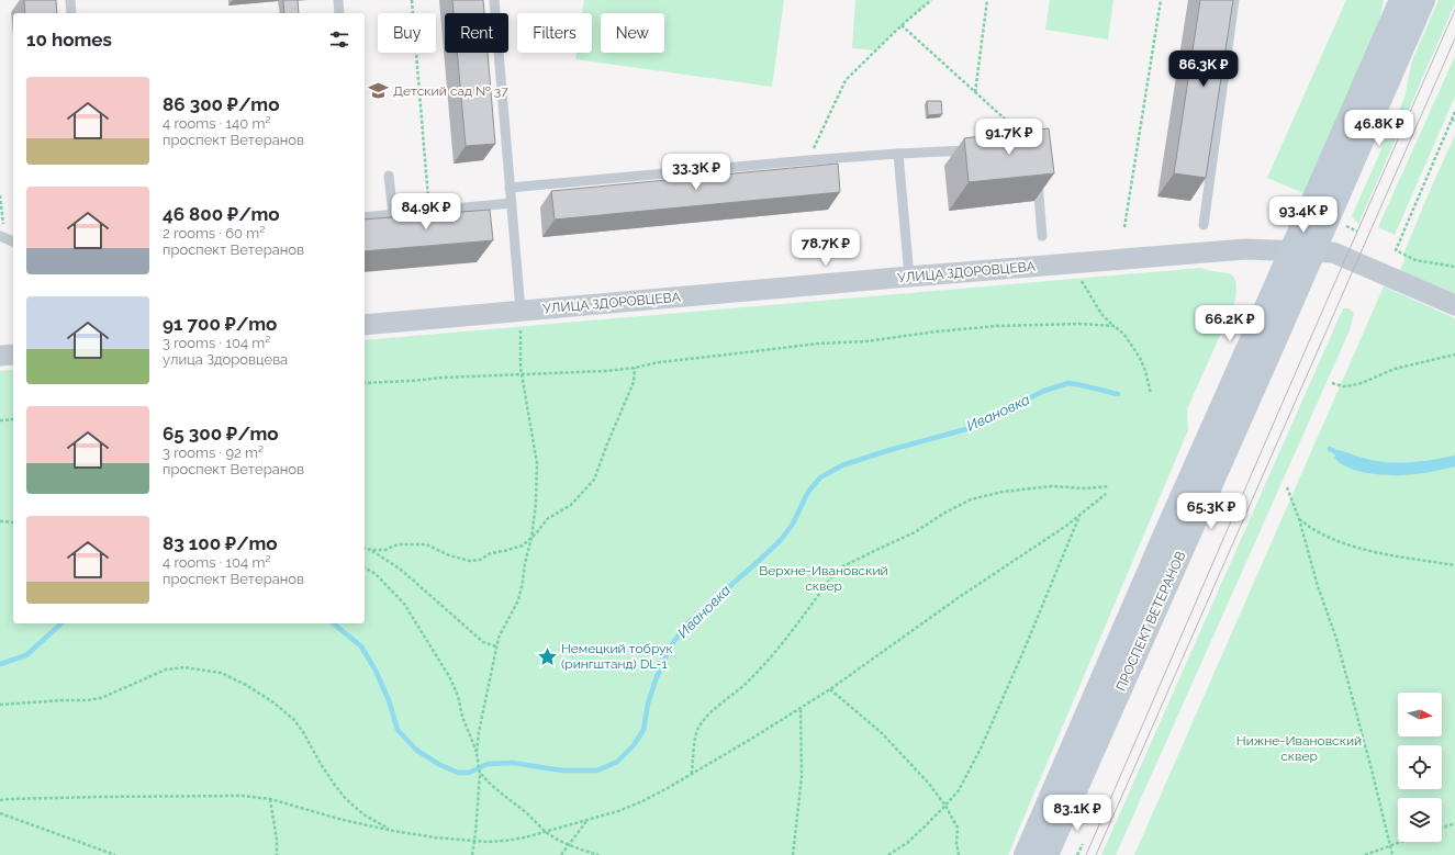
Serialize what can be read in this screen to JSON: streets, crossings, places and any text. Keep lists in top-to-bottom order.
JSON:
{
  "streets": {
    "main road": ["ПРОСПЕКТ ВЕТЕРАНОВ"],
    "street": ["УЛИЦА ЗДОРОВЦЕВА"]
  },
  "crossings": [
    ["УЛИЦА ЗДОРОВЦЕВА", "ПРОСПЕКТ ВЕТЕРАНОВ"]
  ],
  "water": ["Ивановка"],
  "parks": ["Верхне-Ивановский сквер", "Нижне-Ивановский сквер"],
  "places": {
    "school or university": ["Детский сад № 37"],
    "place": ["Немецкий тобрук (рингштанд) DL-1"]
  },
  "north": "right",
  "page": {
    "chip": [
      "Buy",
      "Rent",
      "Filters",
      "New"
    ],
    "heading": "10 homes",
    "price": [
      "86.3K ₽",
      "46.8K ₽",
      "91.7K ₽",
      "33.3K ₽",
      "84.9K ₽",
      "93.4K ₽",
      "78.7K ₽",
      "66.2K ₽",
      "65.3K ₽",
      "83.1K ₽"
    ],
    "list": [
      {
        "name": "86 300 ₽/mo",
        "note": "4 rooms · 140 m² · проспект Ветеранов"
      },
      {
        "name": "46 800 ₽/mo",
        "note": "2 rooms · 60 m² · проспект Ветеранов"
      },
      {
        "name": "91 700 ₽/mo",
        "note": "3 rooms · 104 m² · улица Здоровцева"
      },
      {
        "name": "65 300 ₽/mo",
        "note": "3 rooms · 92 m² · проспект Ветеранов"
      },
      {
        "name": "83 100 ₽/mo",
        "note": "4 rooms · 104 m² · проспект Ветеранов"
      }
    ]
  }
}
